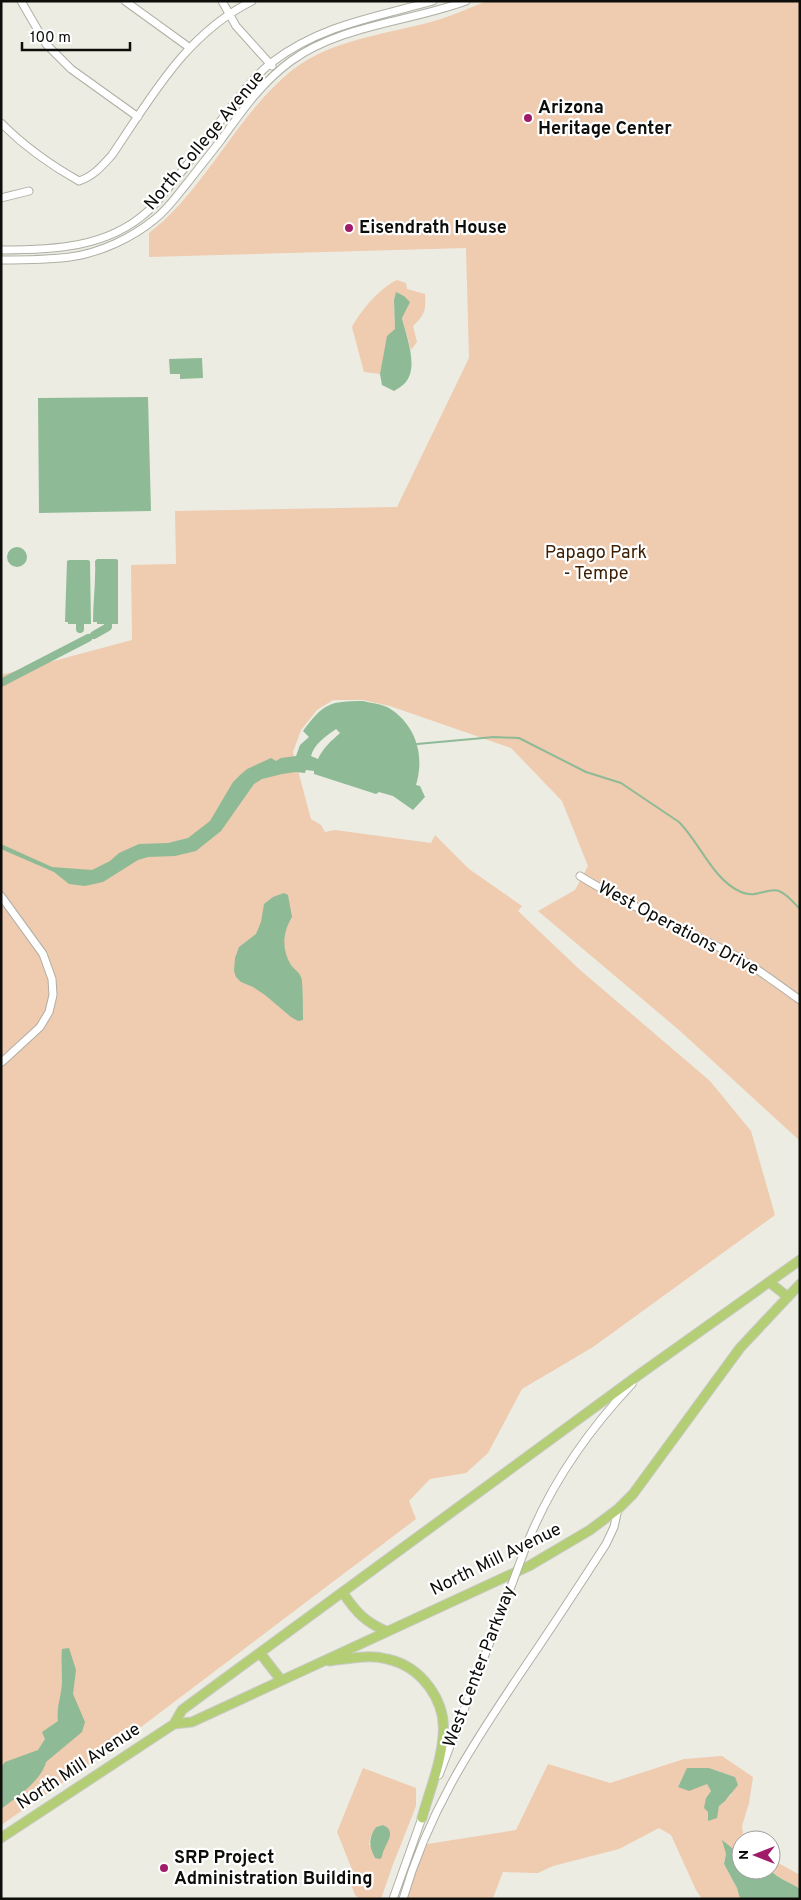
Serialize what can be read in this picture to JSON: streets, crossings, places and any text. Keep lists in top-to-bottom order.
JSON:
{
  "streets": {
    "main road": ["North Mill Avenue"],
    "street": ["North College Avenue", "West Operations Drive", "West Center Parkway"]
  },
  "crossings": [
    ["North Mill Avenue", "West Center Parkway"]
  ],
  "parks": ["Papago Park - Tempe"],
  "places": ["Arizona Heritage Center", "Eisendrath House", "SRP Project Administration Building"],
  "scale_bar": "100 m",
  "north": "left"
}
